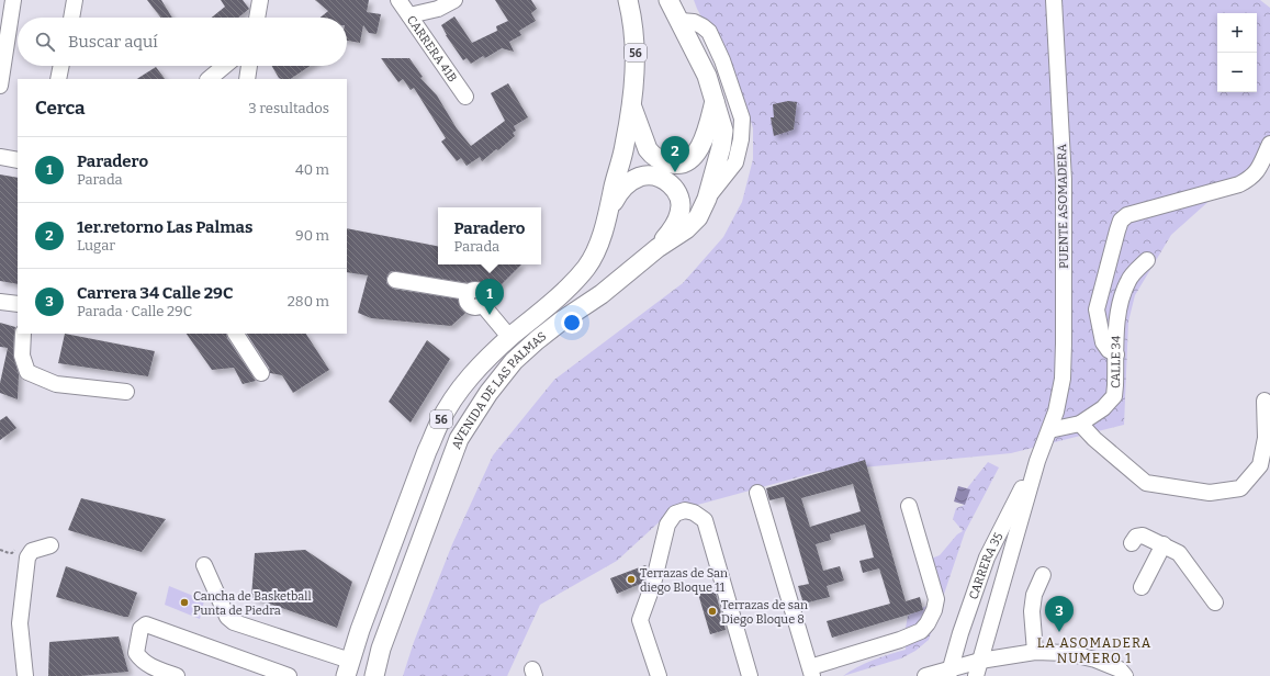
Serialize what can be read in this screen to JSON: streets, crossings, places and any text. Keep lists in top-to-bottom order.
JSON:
{
  "streets": {
    "main road": ["56", "AVENIDA DE LAS PALMAS"],
    "street": [
      "CARRERA 41B",
      "PUENTE ASOMADERA",
      "CALLE 34",
      "CARRERA 35"
    ]
  },
  "crossings": [
    ["PUENTE ASOMADERA", "CARRERA 35"],
    ["CALLE 34", "CARRERA 35"]
  ],
  "districts": ["LA ASOMADERA NUMERO 1"],
  "places": ["Terrazas de San diego Bloque 11", "Cancha de Basketball Punta de Piedra", "Terrazas de san Diego Bloque 8"],
  "page": {
    "map_buttons": ["+", "−"],
    "search": "Buscar aquí",
    "heading": ["Cerca", "3 resultados"],
    "pins": ["2", "1", "3"],
    "list": [
      {
        "mark": "1",
        "name": "Paradero",
        "note": "Parada",
        "value": "40 m"
      },
      {
        "mark": "2",
        "name": "1er.retorno Las Palmas",
        "note": "Lugar",
        "value": "90 m"
      },
      {
        "mark": "3",
        "name": "Carrera 34 Calle 29C",
        "note": "Parada · Calle 29C",
        "value": "280 m"
      }
    ],
    "popup": ["Paradero", "Parada"]
  }
}
